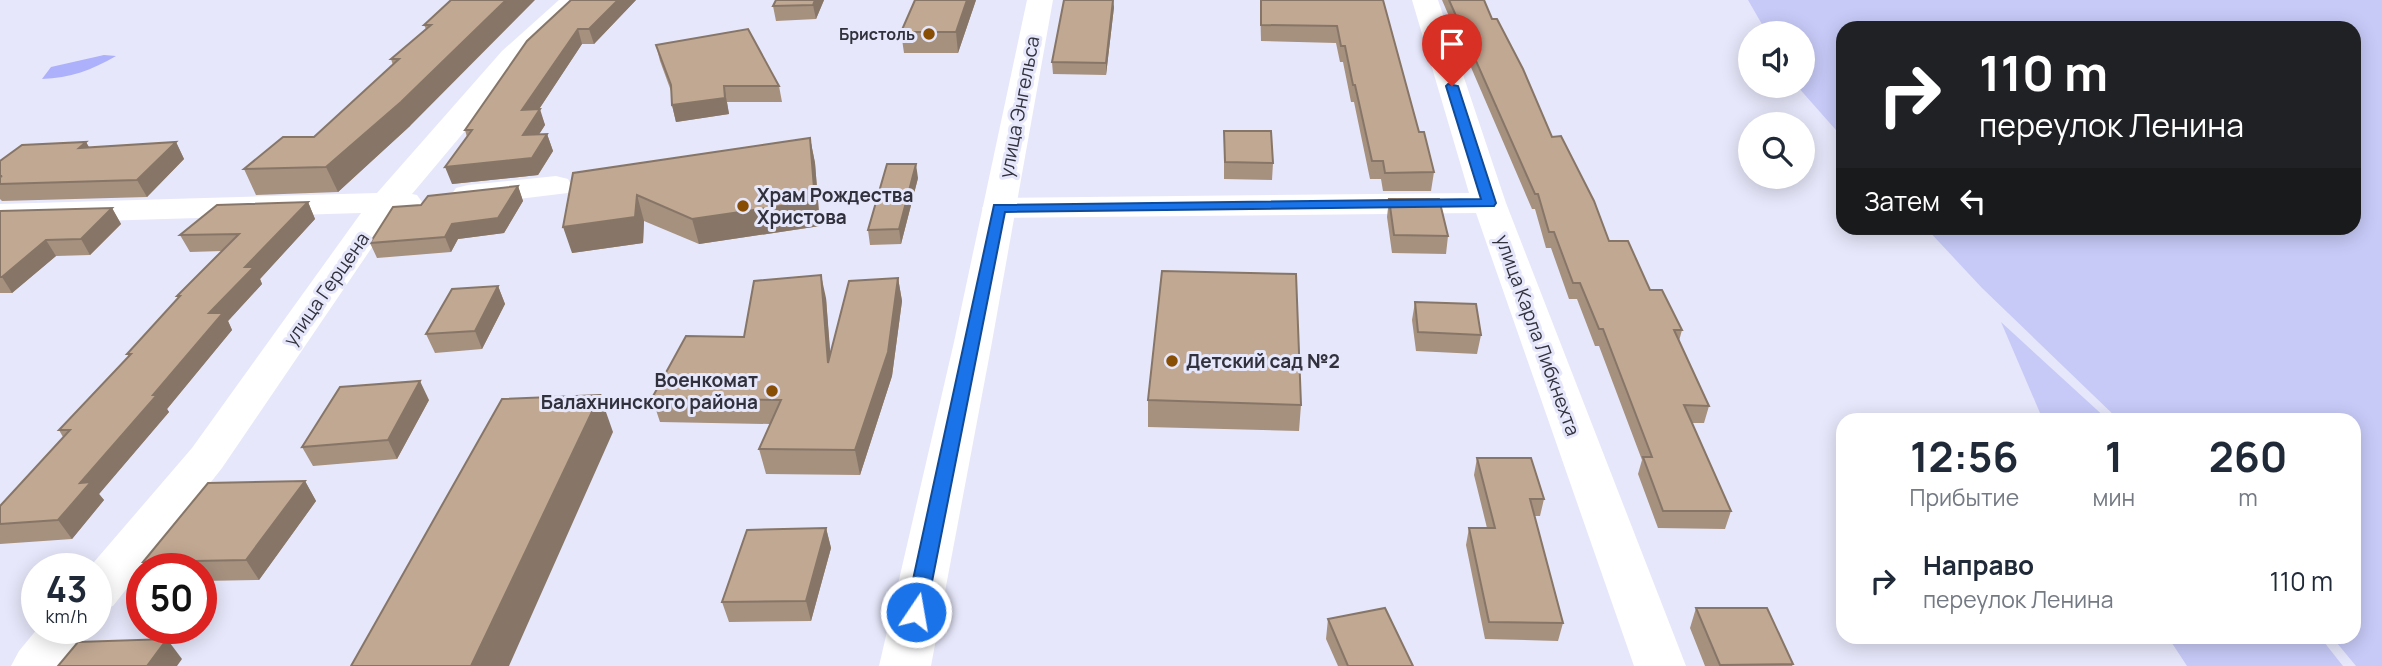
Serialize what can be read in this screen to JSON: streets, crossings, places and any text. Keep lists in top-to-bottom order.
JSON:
{
  "streets": {
    "street": ["улица Энгельса", "улица Герцена", "улица Карла Либкнехта"]
  },
  "places": [
    "Бристоль",
    "Храм Рождества Христова",
    "Детский сад №2",
    "Военкомат Балахнинского района"
  ],
  "page": {
    "turn": ["110 m", "переулок Ленина"],
    "then": "Затем",
    "eta": [
      "12:56",
      "Прибытие",
      "1",
      "мин",
      "260",
      "m"
    ],
    "list": [
      {
        "name": "Направо",
        "note": "переулок Ленина",
        "value": "110 m"
      }
    ],
    "speed": "43 km/h",
    "limit": "50"
  }
}
